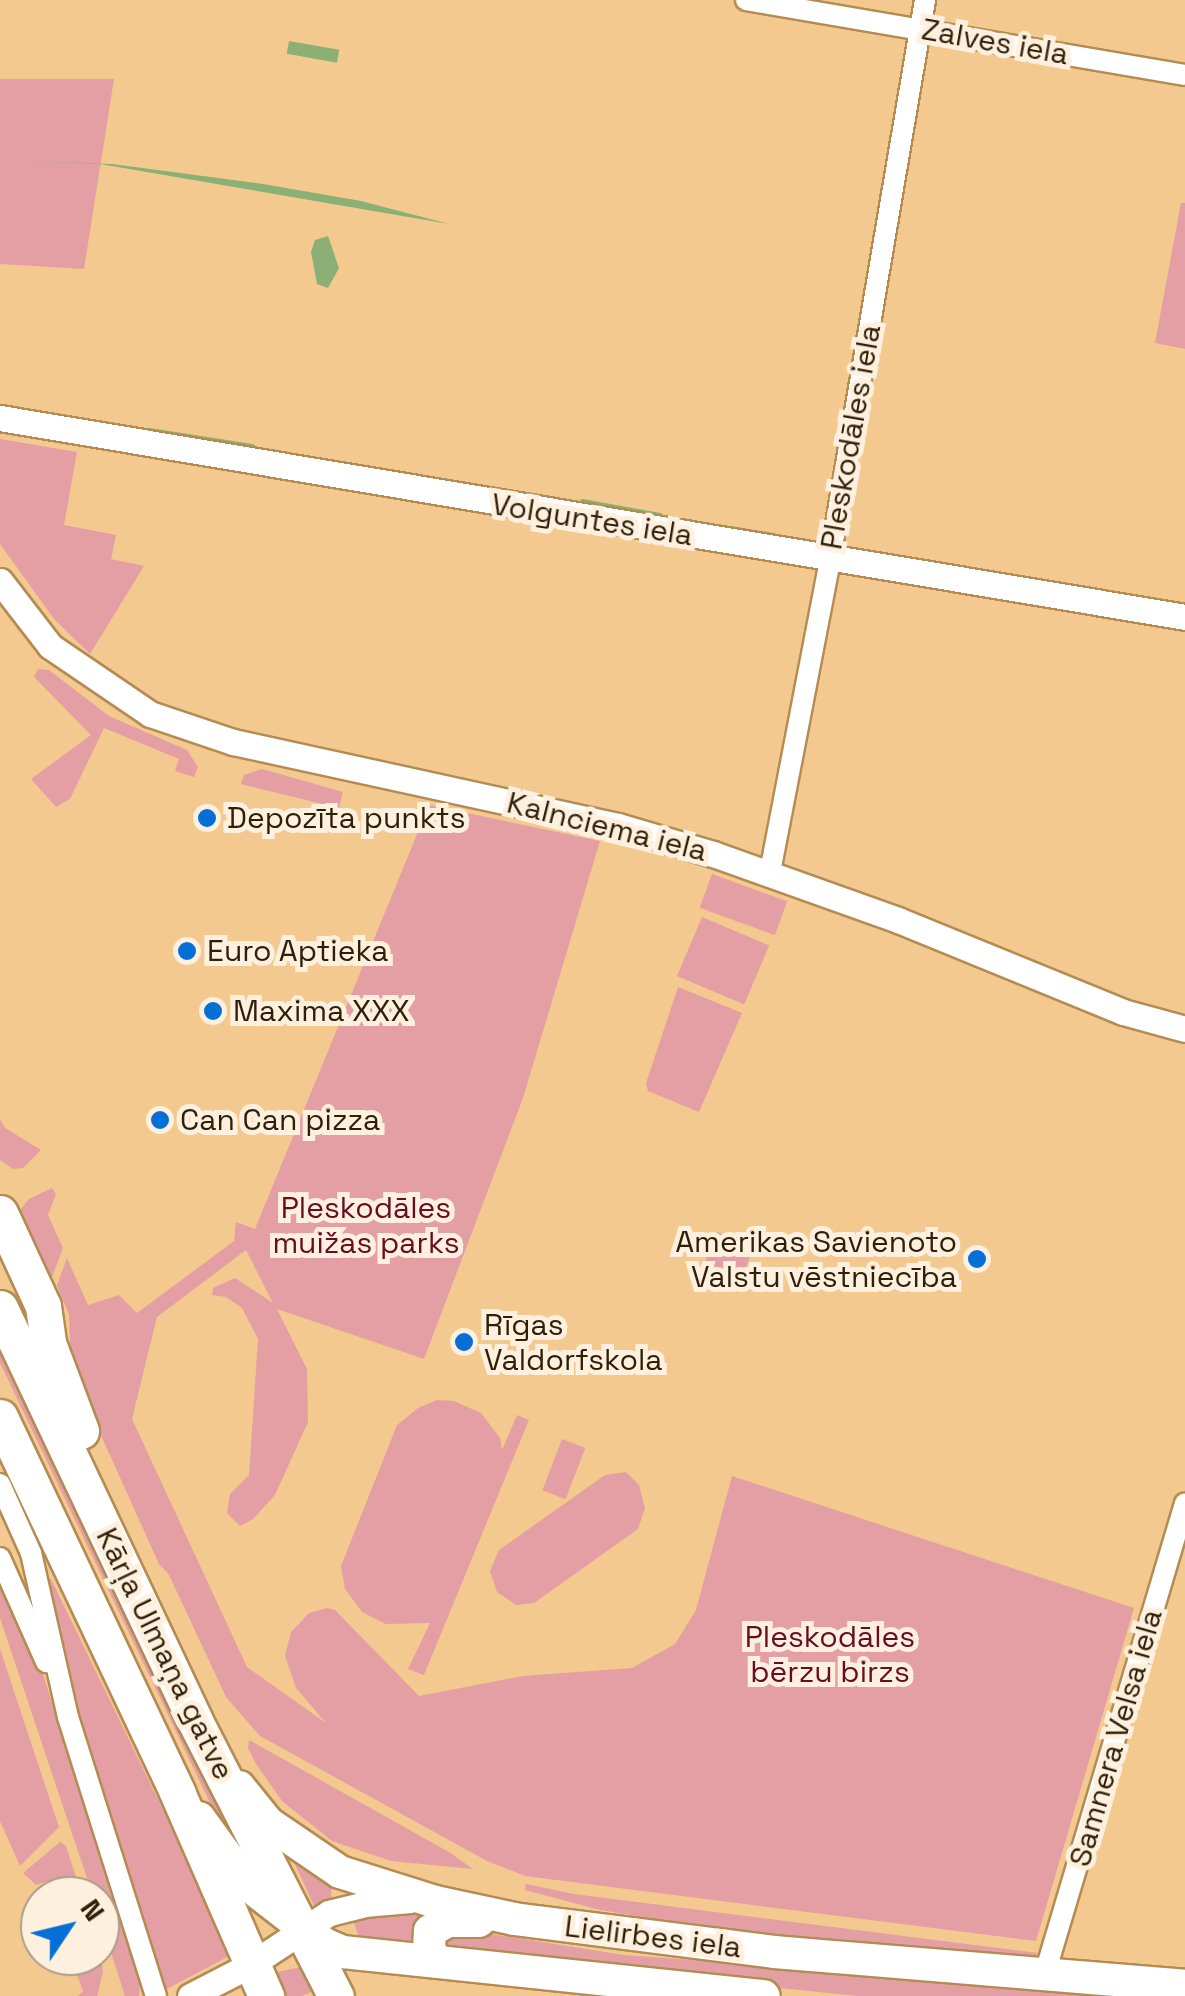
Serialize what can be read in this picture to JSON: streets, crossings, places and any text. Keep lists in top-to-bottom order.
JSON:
{
  "streets": {
    "highway": ["Kārļa Ulmaņa gatve"],
    "main road": ["Lielirbes iela"],
    "street": [
      "Zalves iela",
      "Pleskodāles iela",
      "Volguntes iela",
      "Kalnciema iela",
      "Samnera Velsa iela"
    ]
  },
  "crossings": [
    ["Zalves iela", "Pleskodāles iela"],
    ["Pleskodāles iela", "Volguntes iela"],
    ["Pleskodāles iela", "Kalnciema iela"],
    ["Kārļa Ulmaņa gatve", "Lielirbes iela"],
    ["Samnera Velsa iela", "Lielirbes iela"]
  ],
  "parks": ["Pleskodāles muižas parks", "Pleskodāles bērzu birzs"],
  "places": [
    "Depozīta punkts",
    "Euro Aptieka",
    "Maxima XXX",
    "Can Can pizza",
    "Amerikas Savienoto Valstu vēstniecība",
    "Rīgas Valdorfskola"
  ],
  "north": "top right"
}
